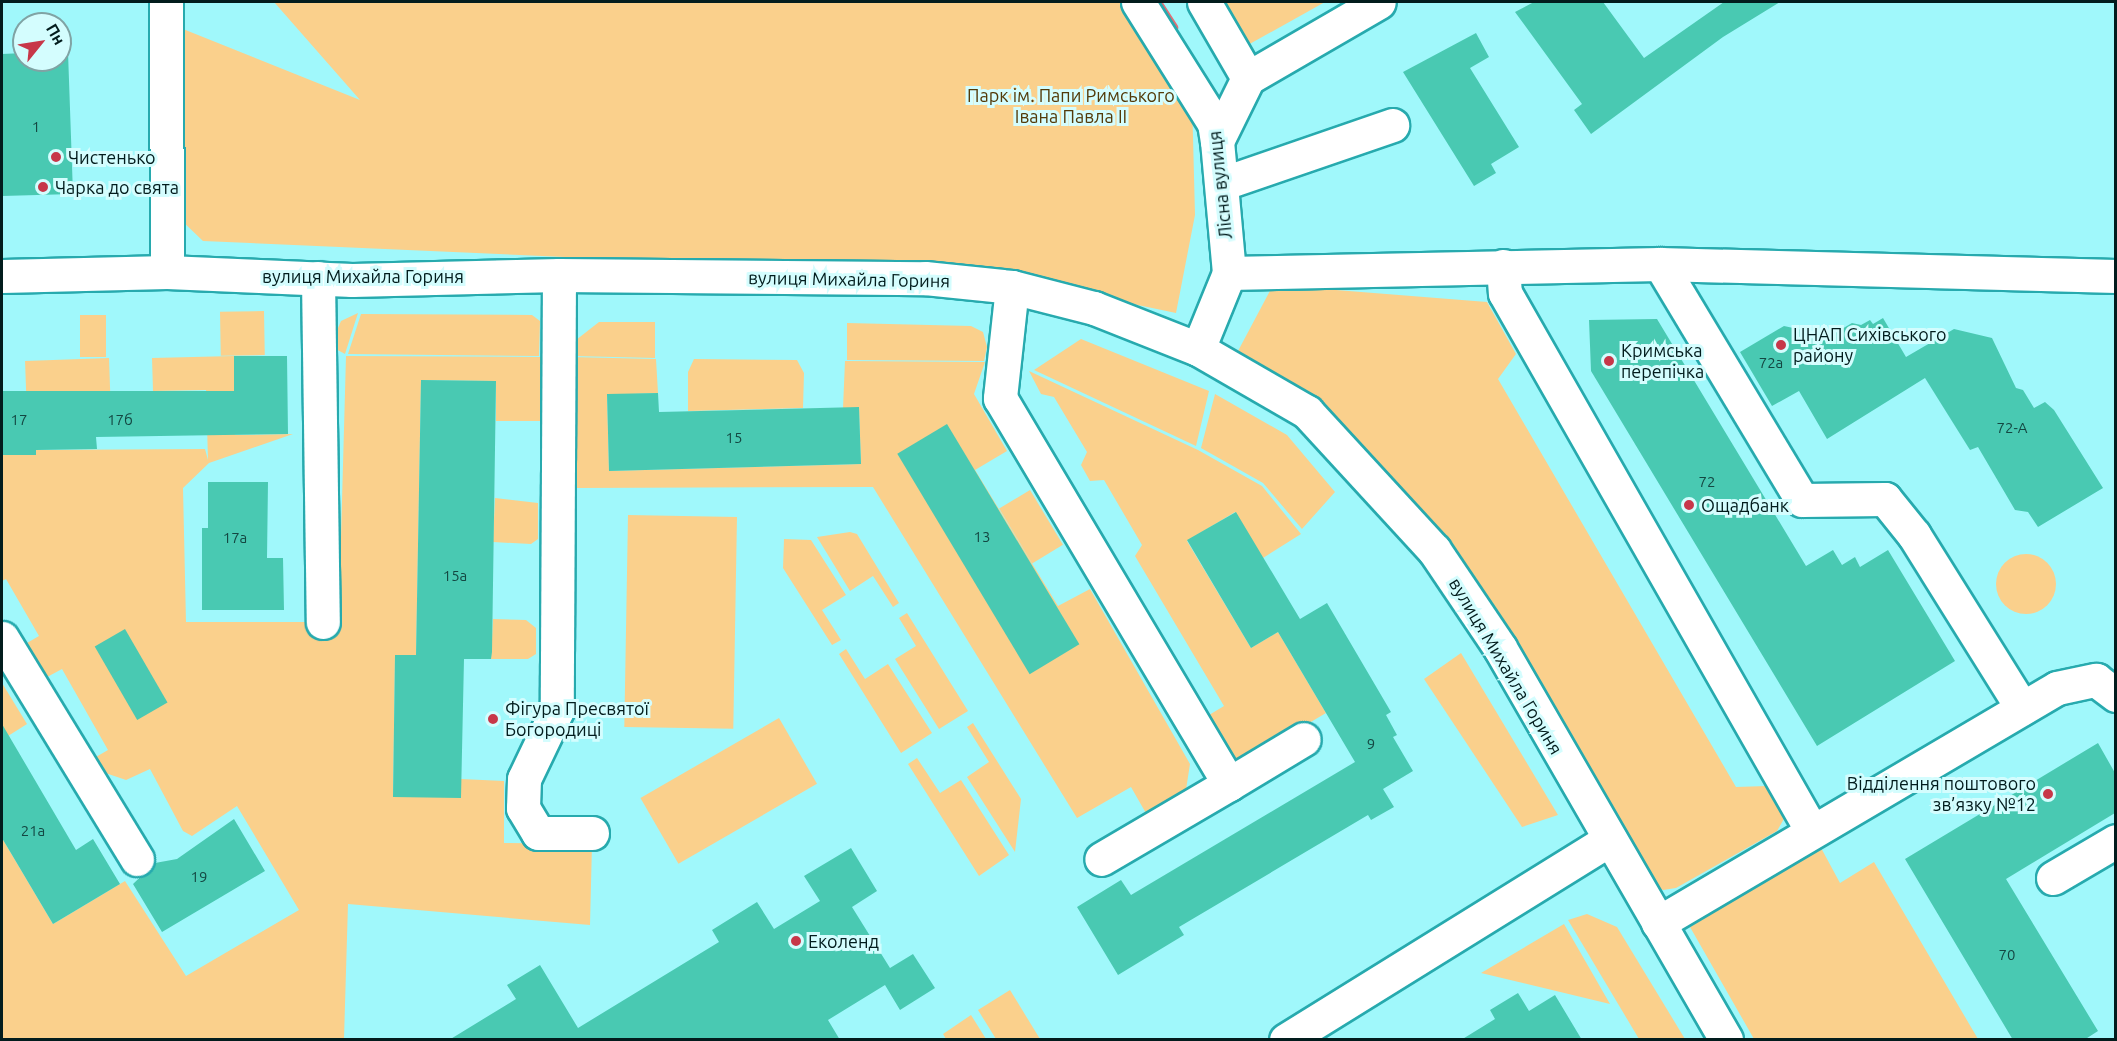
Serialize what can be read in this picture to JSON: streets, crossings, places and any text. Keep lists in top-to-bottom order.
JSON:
{
  "streets": {
    "street": ["Лісна вулиця", "вулиця Михайла Гориня"]
  },
  "crossings": [
    ["Лісна вулиця", "вулиця Михайла Гориня"]
  ],
  "parks": ["Парк ім. Папи Римського Івана Павла ІІ"],
  "places": [
    "Чистенько",
    "Чарка до свята",
    "ЦНАП Сихівського району",
    "Кримська перепічка",
    "Ощадбанк",
    "Фігура Пресвятої Богородиці",
    "Відділення поштового зв’язку №12",
    "Еколенд"
  ],
  "house_numbers": [
    "1",
    "72а",
    "17",
    "17б",
    "72-А",
    "15",
    "72",
    "13",
    "17а",
    "15а",
    "9",
    "21а",
    "19",
    "70"
  ],
  "north": "top right"
}
